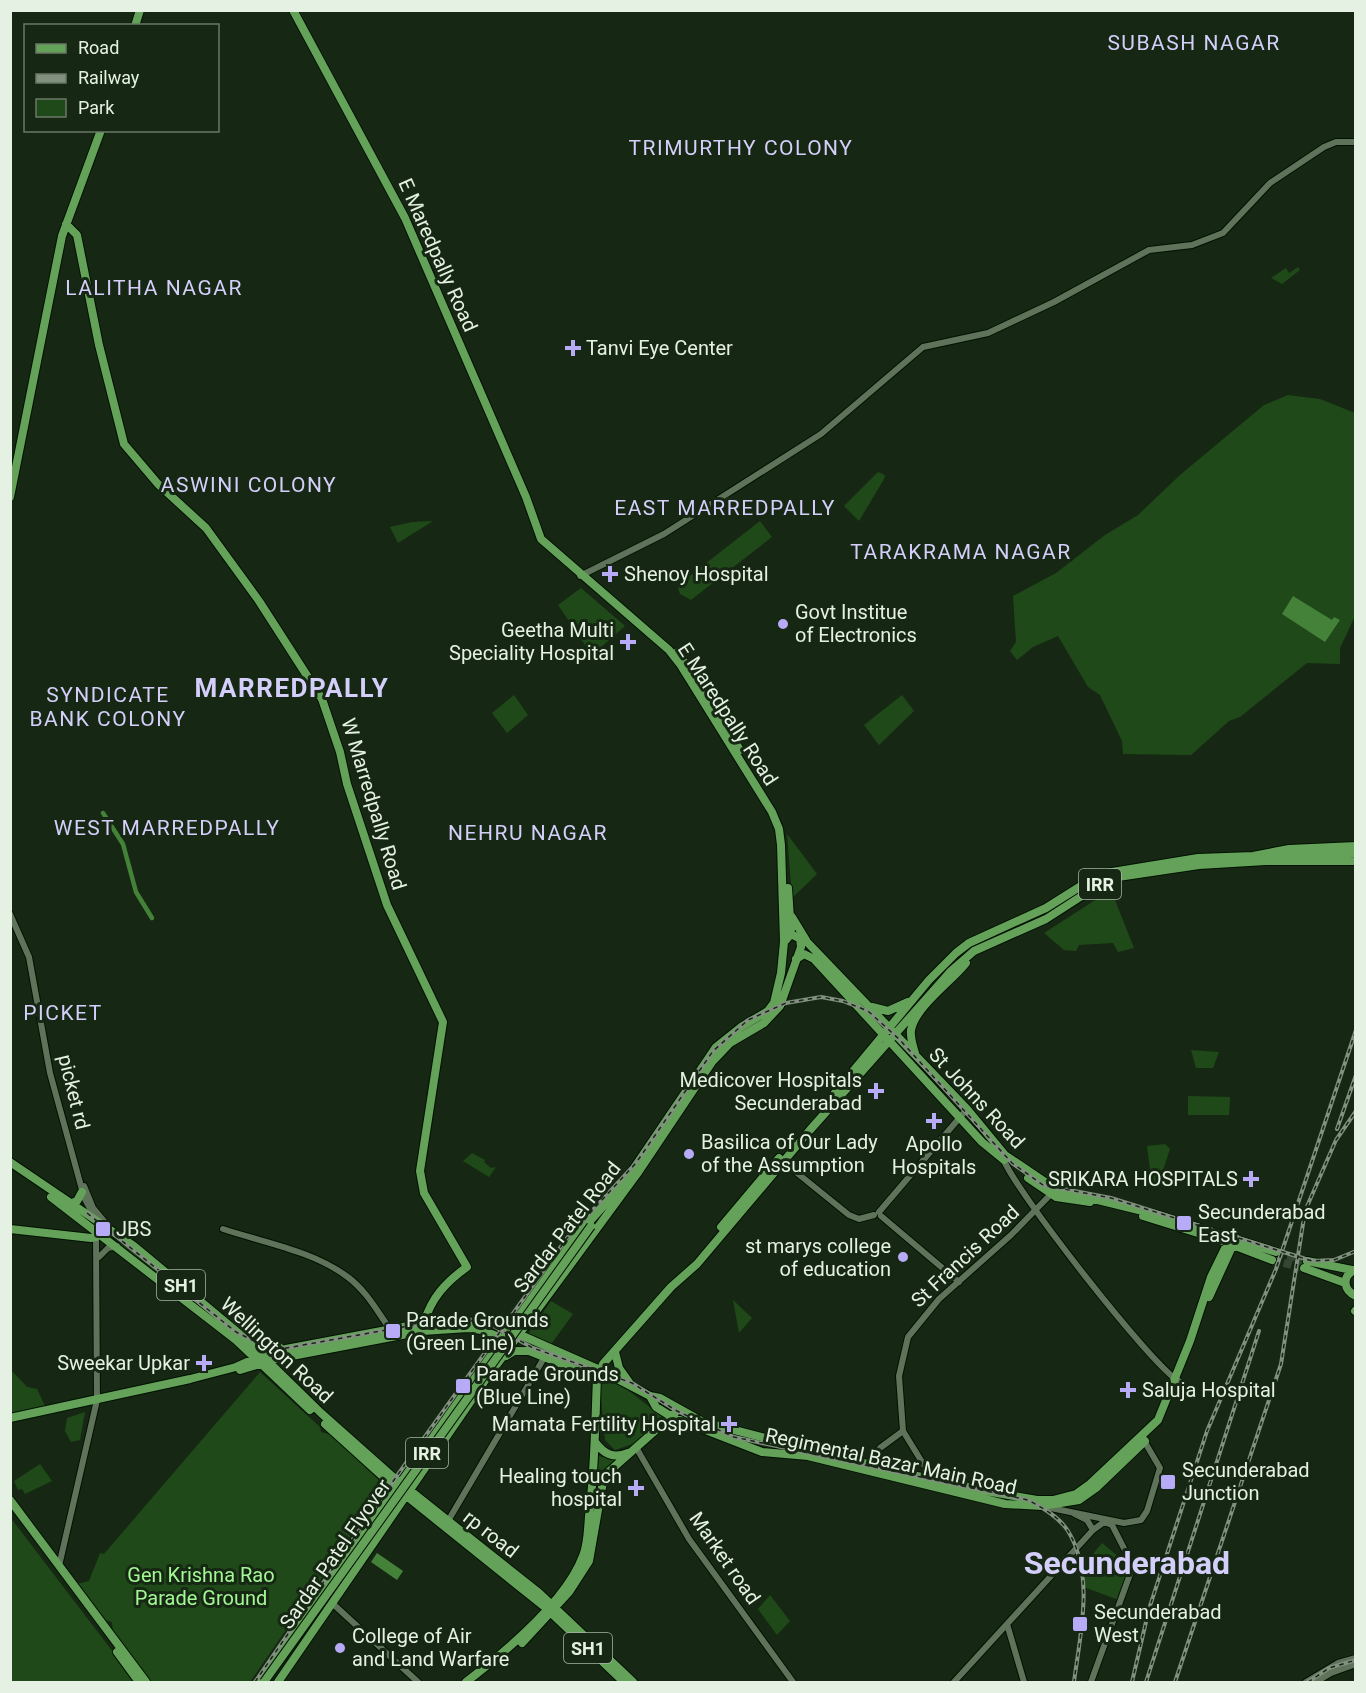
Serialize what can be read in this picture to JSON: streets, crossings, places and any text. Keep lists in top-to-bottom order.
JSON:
{
  "streets": {
    "main road": [
      "E Maredpally Road",
      "W Marredpally Road",
      "IRR",
      "St Johns Road",
      "Sardar Patel Road",
      "SH1",
      "Wellington Road",
      "Regimental Bazar Main Road",
      "rp road",
      "Sardar Patel Flyover"
    ],
    "street": ["picket rd", "St Francis Road", "Market road"]
  },
  "crossings": [
    ["E Maredpally Road", "St Johns Road"],
    ["E Maredpally Road", "Sardar Patel Road"],
    ["IRR", "St Johns Road"],
    ["picket rd", "SH1"],
    ["picket rd", "Wellington Road"],
    ["St Johns Road", "Sardar Patel Road"],
    ["St Johns Road", "St Francis Road"],
    ["St Johns Road", "Regimental Bazar Main Road"],
    ["Sardar Patel Road", "SH1"],
    ["Sardar Patel Road", "Regimental Bazar Main Road"],
    ["Sardar Patel Road", "rp road"],
    ["Sardar Patel Road", "Sardar Patel Flyover"],
    ["St Francis Road", "Regimental Bazar Main Road"],
    ["SH1", "Wellington Road"],
    ["SH1", "rp road"]
  ],
  "districts": [
    "SUBASH NAGAR",
    "TRIMURTHY COLONY",
    "LALITHA NAGAR",
    "ASWINI COLONY",
    "EAST MARREDPALLY",
    "TARAKRAMA NAGAR",
    "MARREDPALLY",
    "SYNDICATE BANK COLONY",
    "WEST MARREDPALLY",
    "NEHRU NAGAR",
    "PICKET",
    "Secunderabad"
  ],
  "parks": ["Gen Krishna Rao Parade Ground"],
  "places": {
    "health": [
      "Tanvi Eye Center",
      "Shenoy Hospital",
      "Geetha Multi Speciality Hospital",
      "Medicover Hospitals Secunderabad",
      "Apollo Hospitals",
      "SRIKARA HOSPITALS",
      "Sweekar Upkar",
      "Saluja Hospital",
      "Mamata Fertility Hospital",
      "Healing touch hospital"
    ],
    "other": [
      "Govt Institue of Electronics",
      "Basilica of Our Lady of the Assumption",
      "st marys college of education",
      "College of Air and Land Warfare"
    ],
    "transit": [
      "Secunderabad East",
      "JBS",
      "Parade Grounds (Green Line)",
      "Parade Grounds (Blue Line)",
      "Secunderabad Junction",
      "Secunderabad West"
    ]
  },
  "legend": ["Road", "Railway", "Park"]
}
